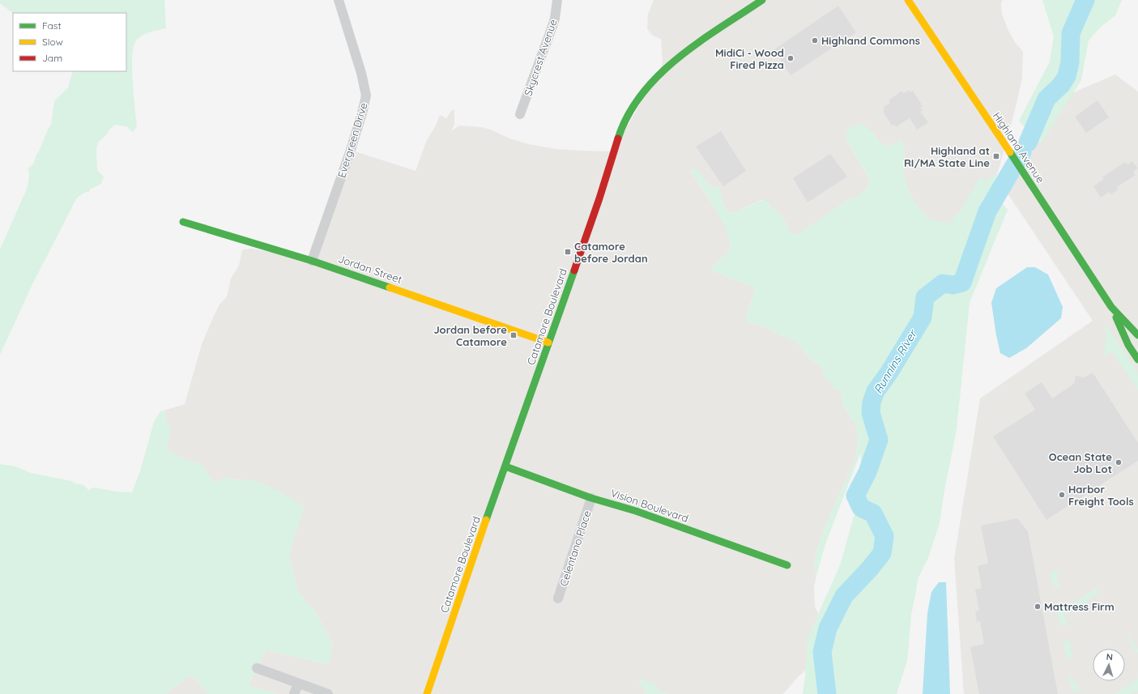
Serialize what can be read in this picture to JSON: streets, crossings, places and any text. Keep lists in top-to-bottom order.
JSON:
{
  "streets": {
    "street": [
      "Skycrest Avenue",
      "Evergreen Drive",
      "Highland Avenue",
      "Jordan Street",
      "Catamore Boulevard",
      "Vision Boulevard",
      "Celentano Place"
    ]
  },
  "crossings": [
    ["Evergreen Drive", "Jordan Street"],
    ["Jordan Street", "Catamore Boulevard"],
    ["Catamore Boulevard", "Vision Boulevard"],
    ["Vision Boulevard", "Celentano Place"]
  ],
  "water": ["Runnins River"],
  "places": {
    "other": [
      "Highland Commons",
      "MidiCi - Wood Fired Pizza",
      "Ocean State Job Lot",
      "Harbor Freight Tools",
      "Mattress Firm"
    ],
    "transit": ["Highland at RI/MA State Line", "Catamore before Jordan", "Jordan before Catamore"]
  },
  "legend": ["Fast", "Slow", "Jam"],
  "north": "top"
}
